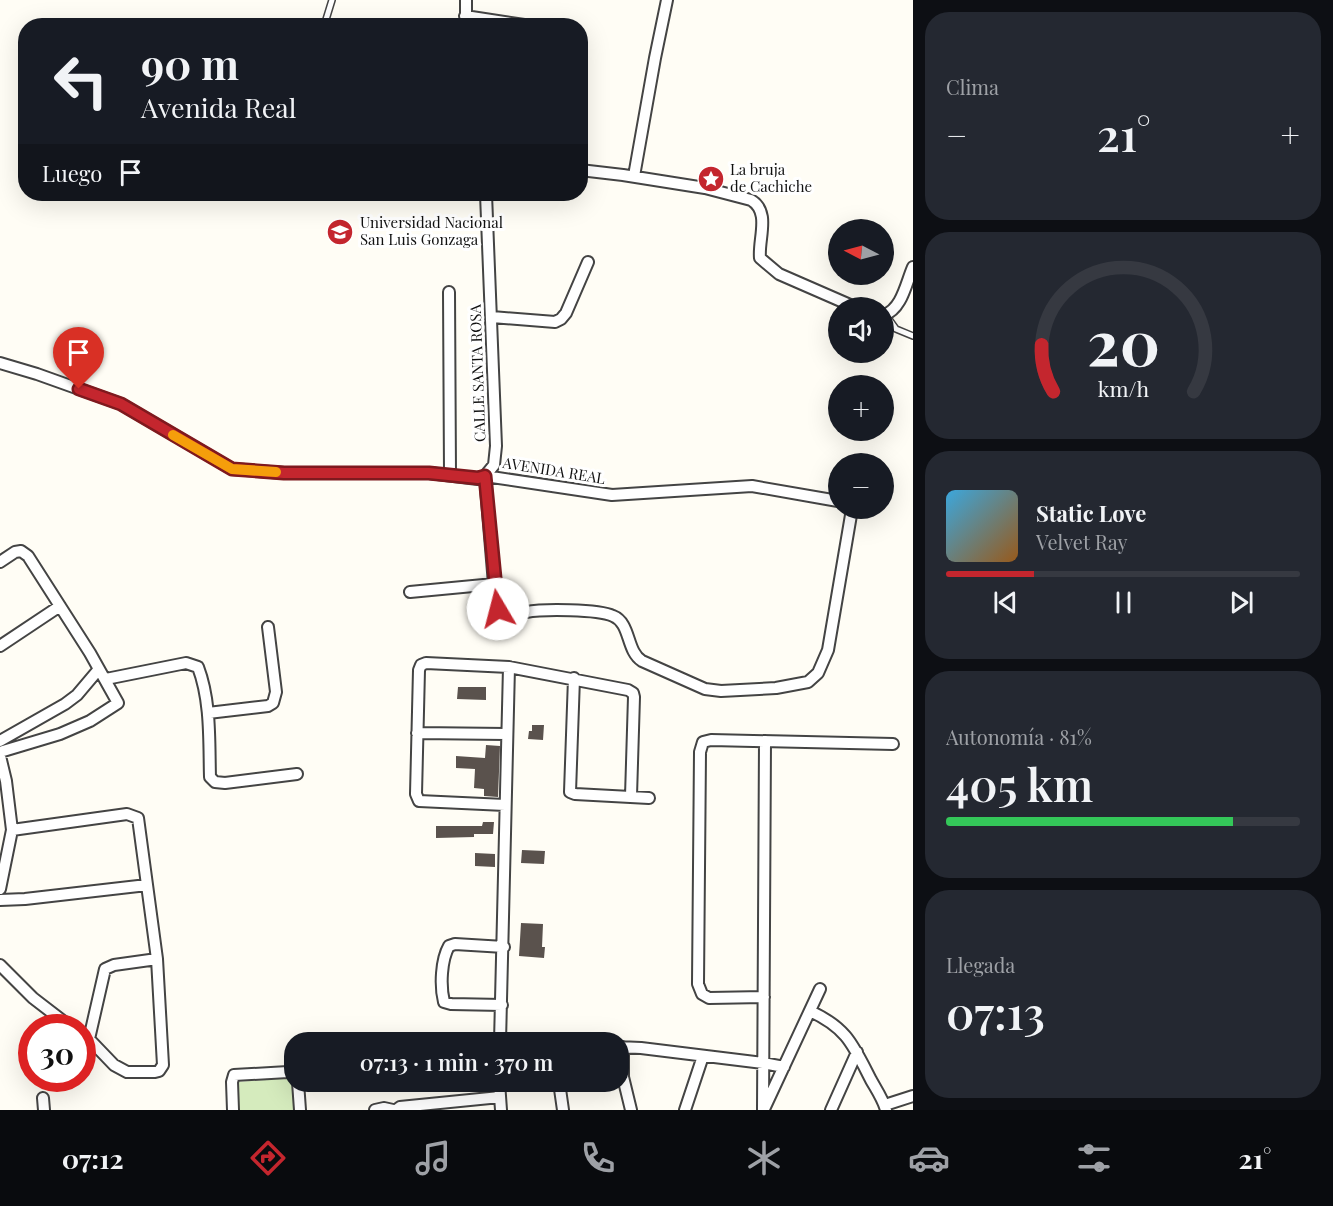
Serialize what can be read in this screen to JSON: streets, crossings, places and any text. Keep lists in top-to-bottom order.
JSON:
{
  "streets": {
    "street": ["CALLE SANTA ROSA", "AVENIDA REAL"]
  },
  "crossings": [
    ["CALLE SANTA ROSA", "AVENIDA REAL"]
  ],
  "places": {
    "place": ["La bruja de Cachiche"],
    "school or university": ["Universidad Nacional San Luis Gonzaga"]
  },
  "north": "left",
  "page": {
    "tile": [
      "Clima",
      ["Autonomía · 81%", "405 km"],
      ["Llegada", "07:13"]
    ],
    "turn": ["90 m", "Avenida Real"],
    "heat": ["−", "21°", "+"],
    "then": "Luego",
    "map_buttons": ["+", "−"],
    "song": ["Static Love", "Velvet Ray"],
    "limit": "30",
    "trip": "07:13 · 1 min · 370 m",
    "tabs": ["07:12", "21°"],
    "gauge": ["20", "km/h"]
  }
}
